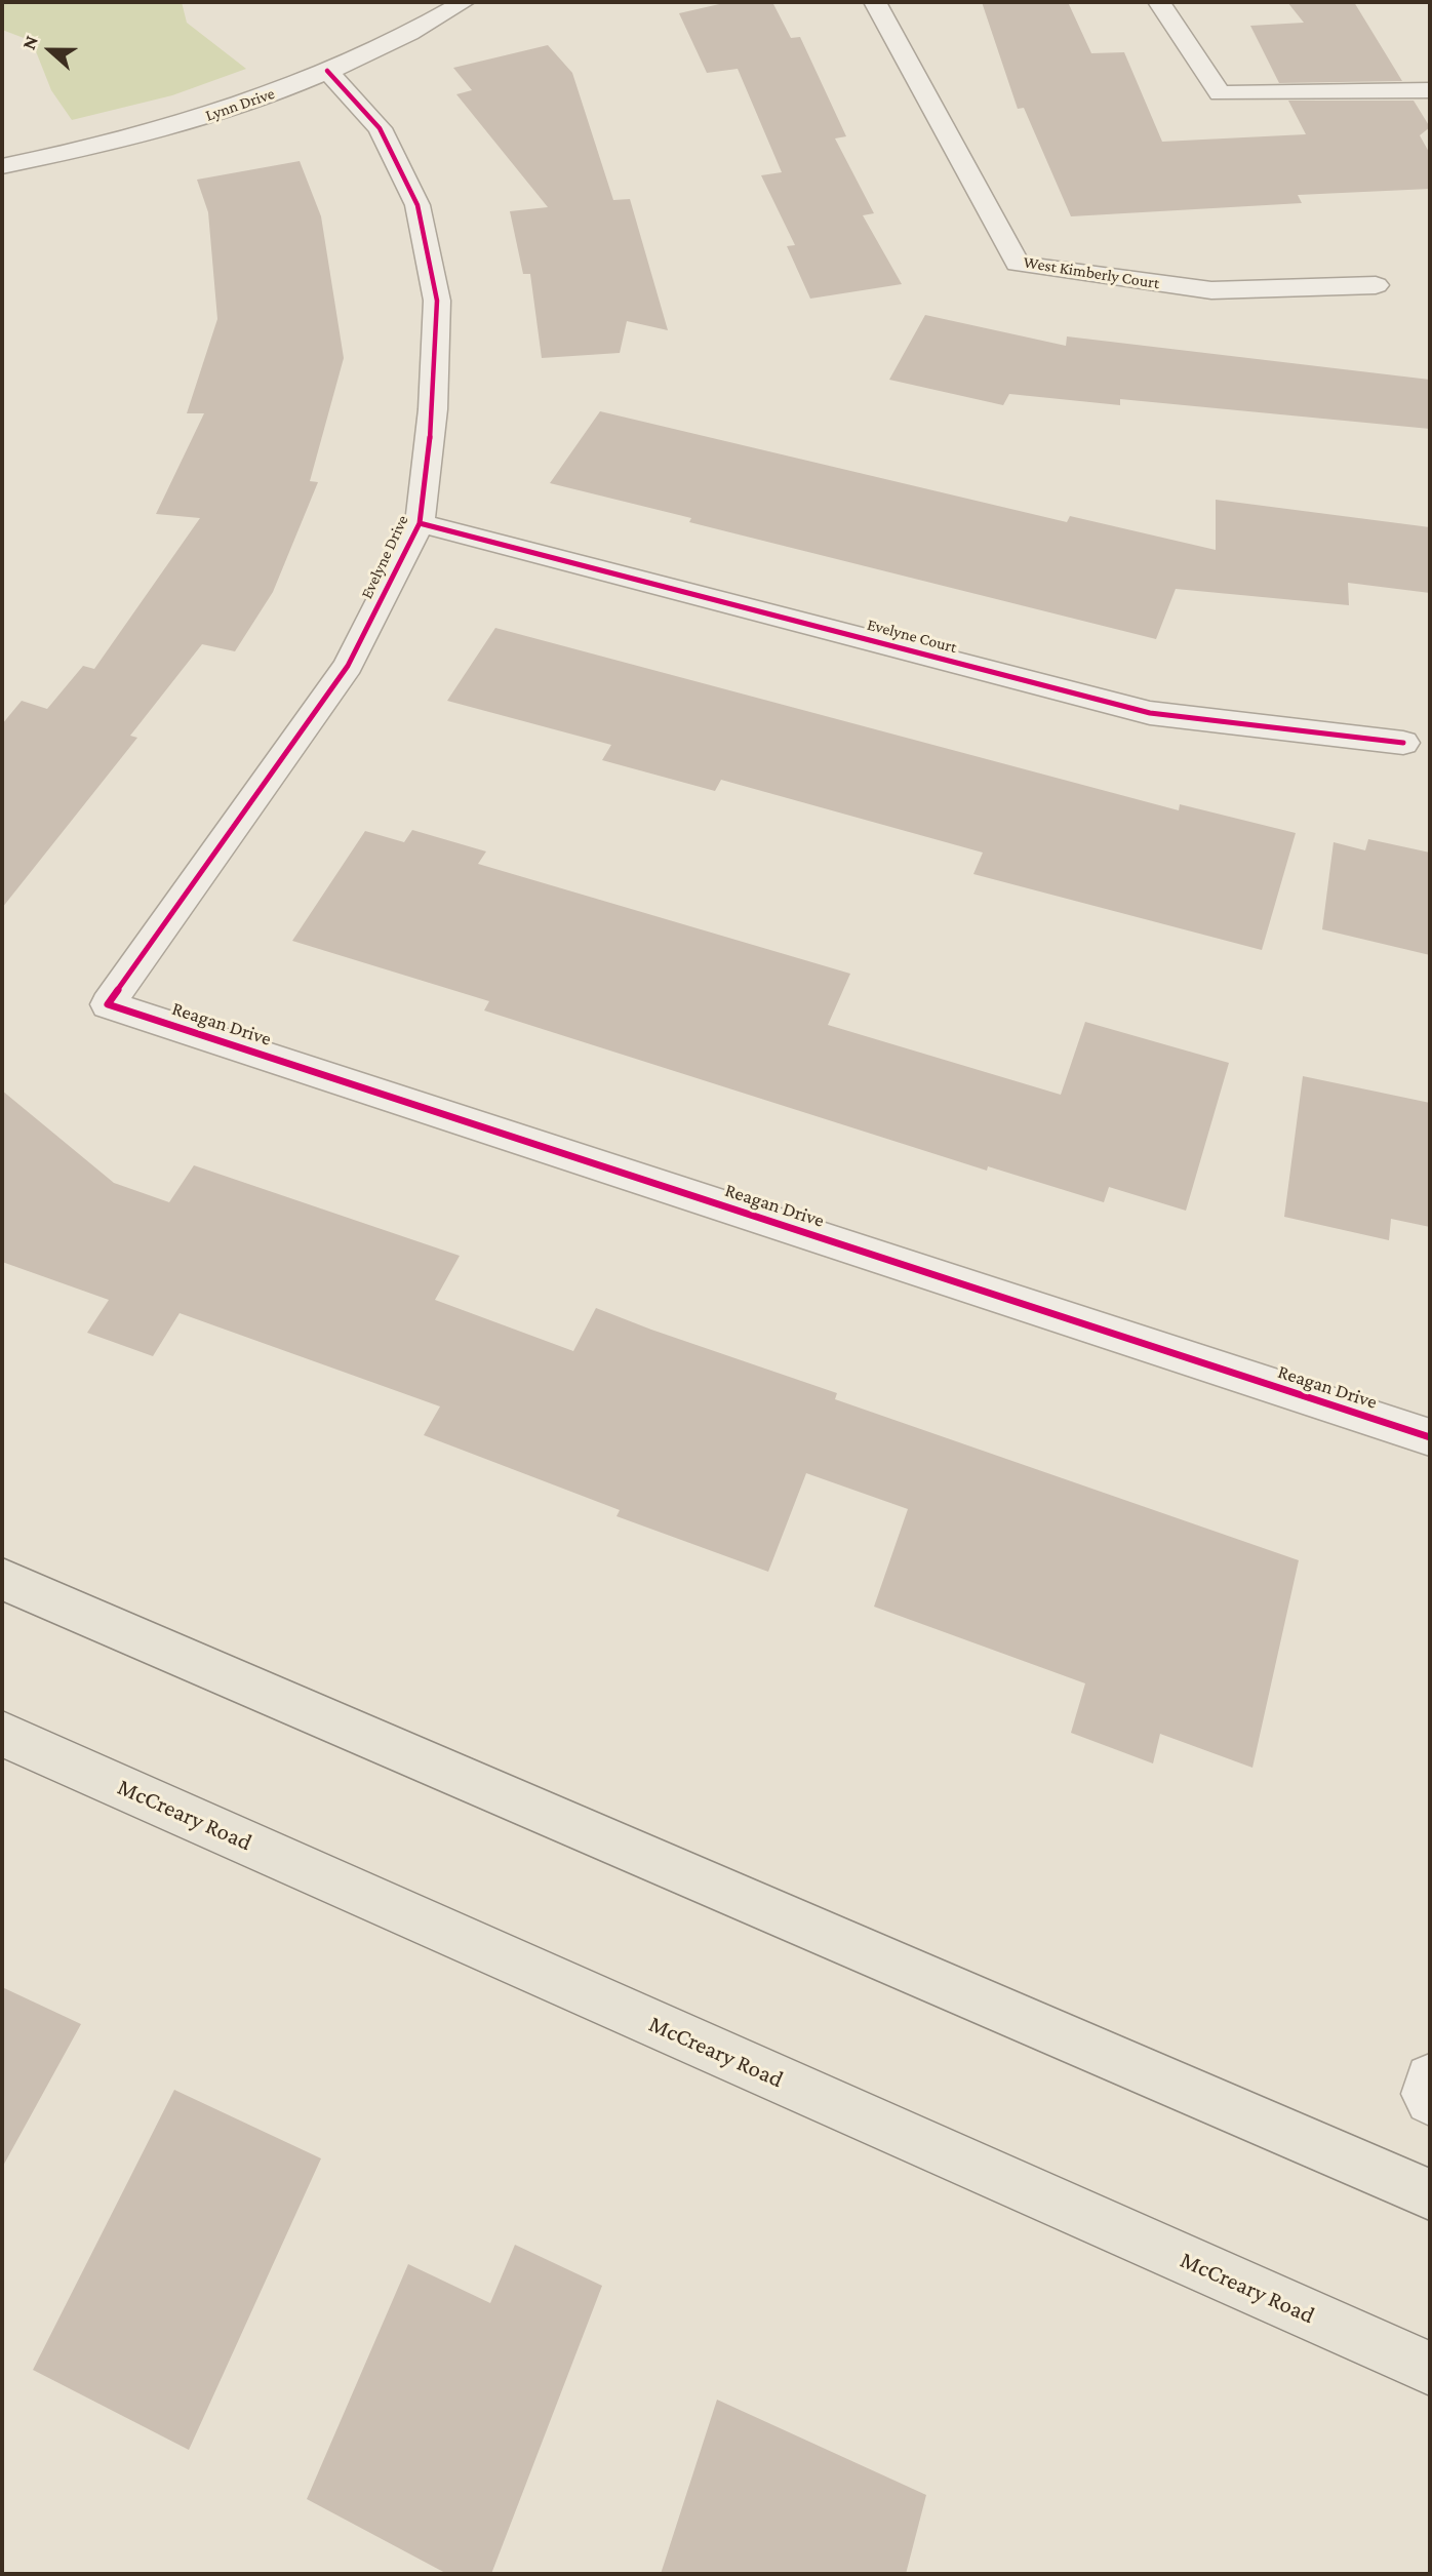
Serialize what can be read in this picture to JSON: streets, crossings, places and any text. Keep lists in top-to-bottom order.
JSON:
{
  "streets": {
    "main road": ["McCreary Road"],
    "street": [
      "Lynn Drive",
      "West Kimberly Court",
      "Evelyne Drive",
      "Evelyne Court",
      "Reagan Drive"
    ]
  },
  "crossings": [
    ["Lynn Drive", "Evelyne Drive"],
    ["Evelyne Drive", "Evelyne Court"],
    ["Evelyne Drive", "Reagan Drive"]
  ],
  "north": "left"
}
